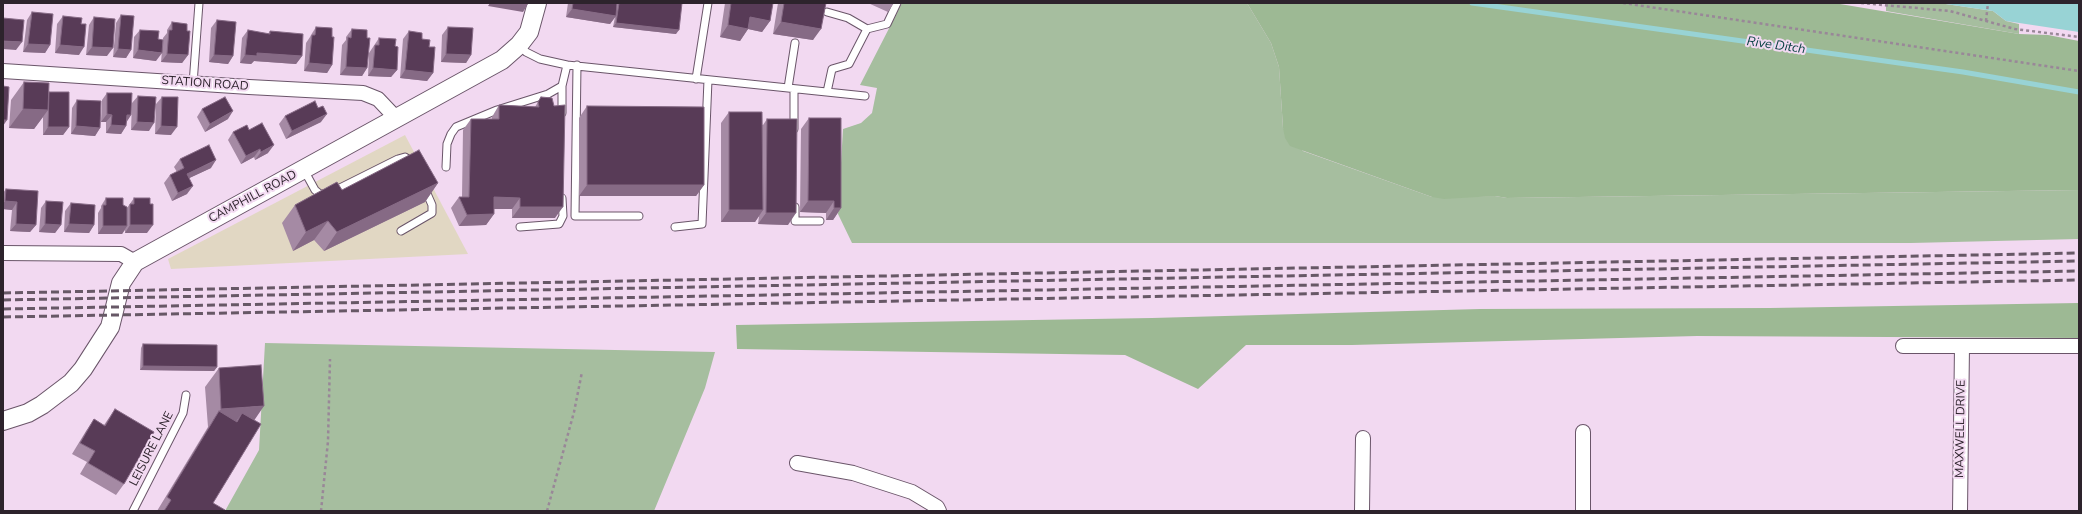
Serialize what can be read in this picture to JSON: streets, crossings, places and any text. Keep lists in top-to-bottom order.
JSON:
{
  "streets": {
    "street": ["STATION ROAD", "CAMPHILL ROAD", "MAXWELL DRIVE"],
    "lane": ["LEISURE LANE"]
  },
  "crossings": [
    ["STATION ROAD", "CAMPHILL ROAD"]
  ],
  "water": ["Rive Ditch"]
}
